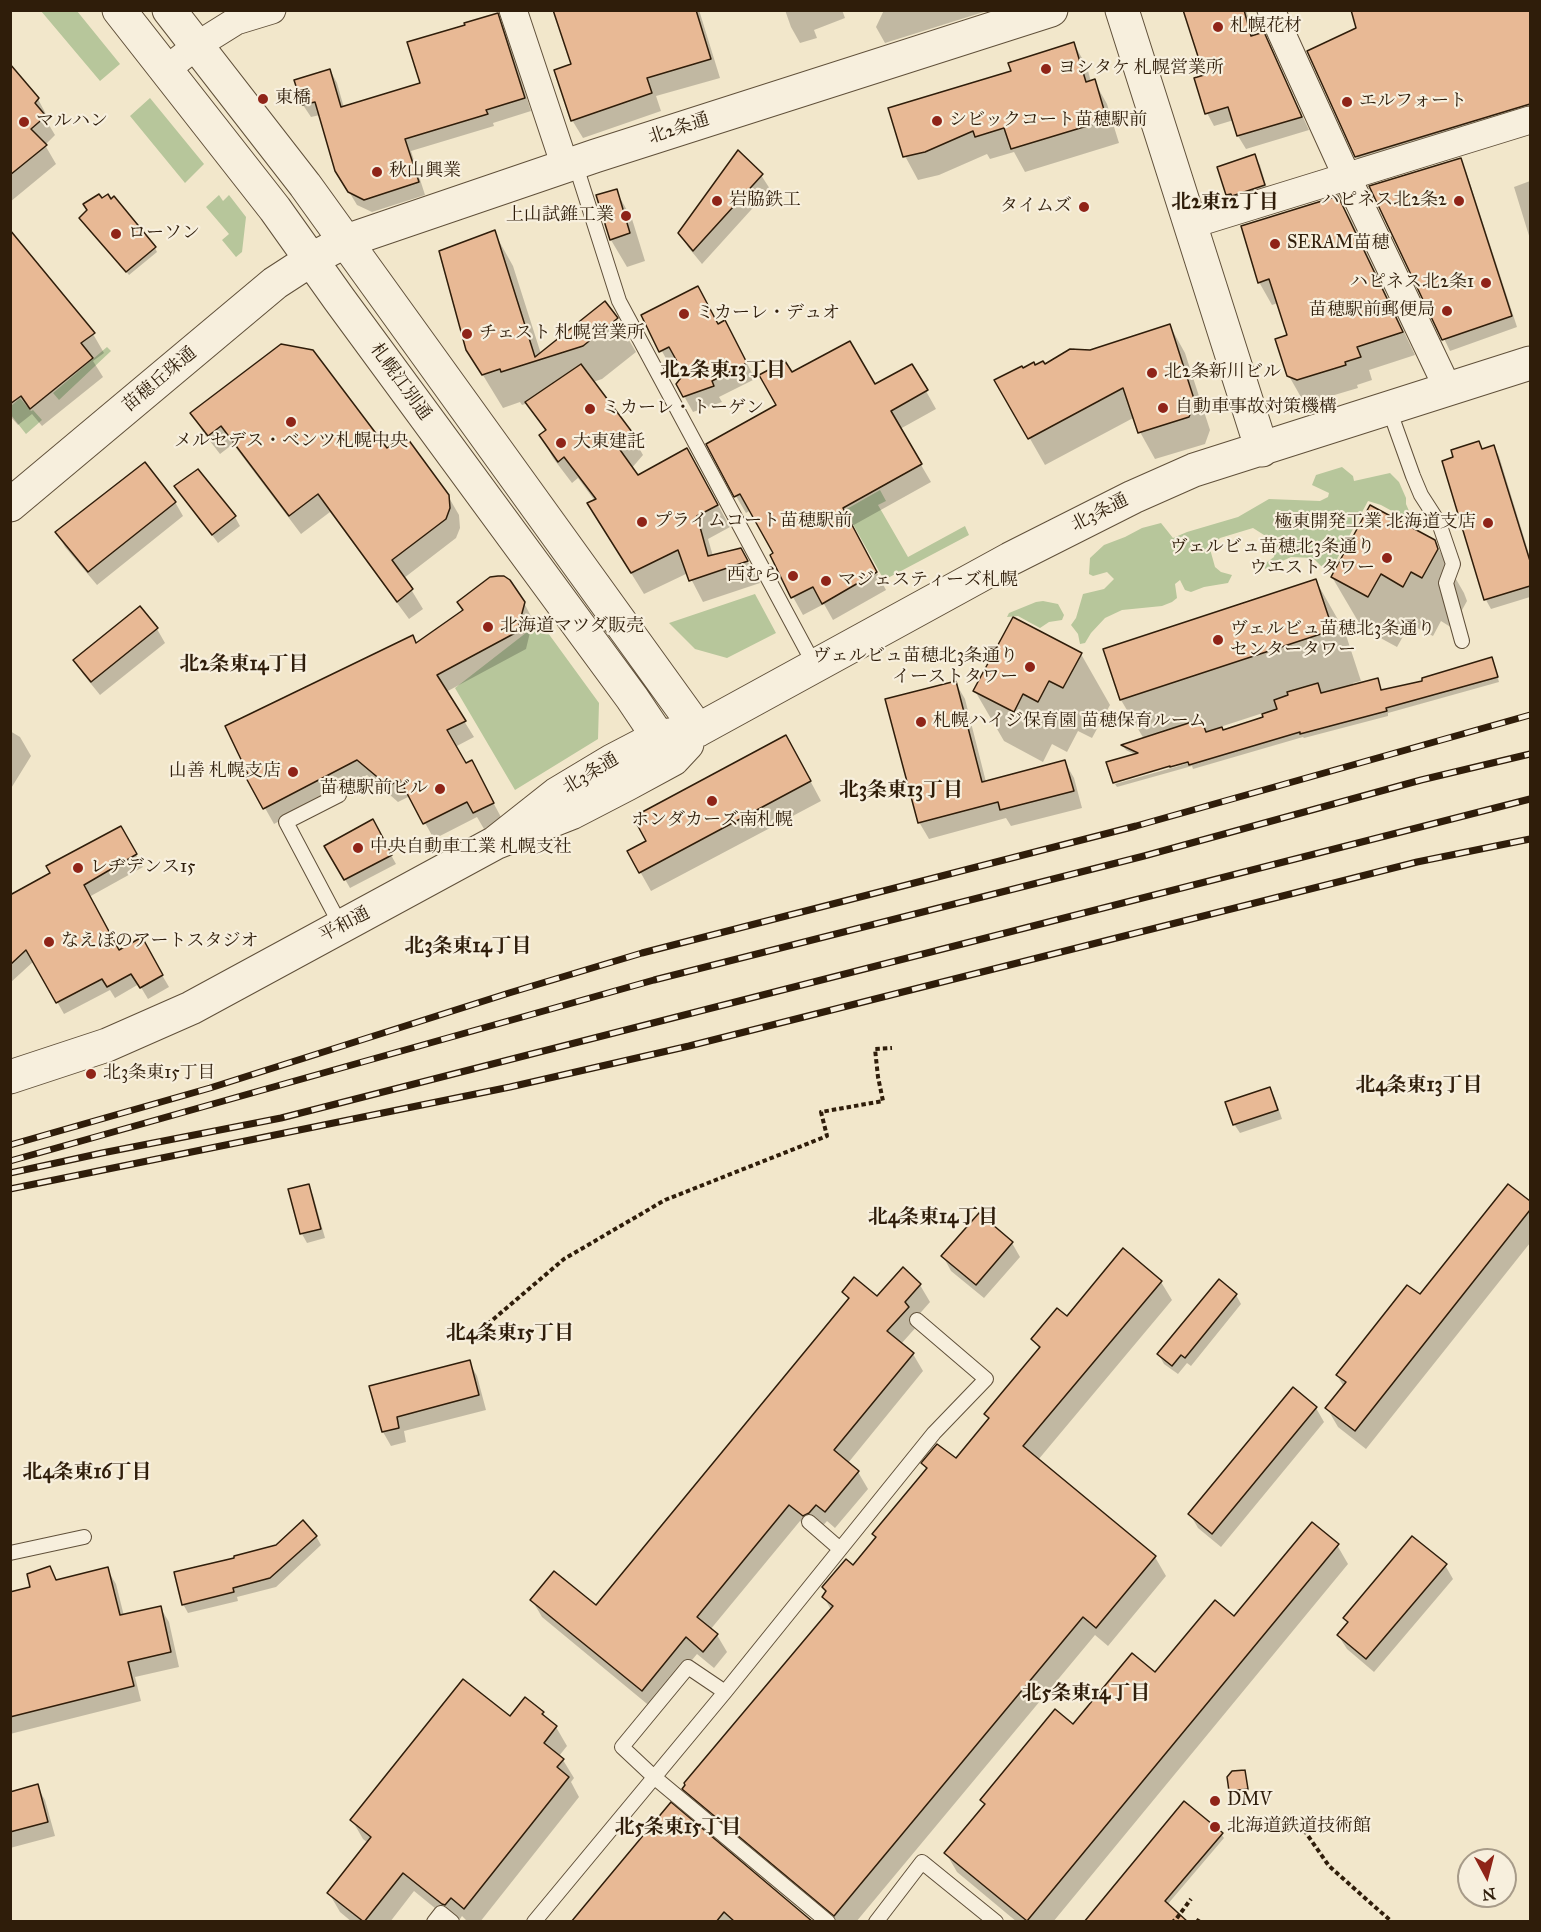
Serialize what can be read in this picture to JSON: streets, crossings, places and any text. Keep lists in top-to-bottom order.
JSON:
{
  "streets": {
    "street": [
      "北2条通",
      "苗穂丘珠通",
      "札幌江別通",
      "北3条通",
      "平和通"
    ]
  },
  "crossings": [
    ["北2条通", "苗穂丘珠通"],
    ["北2条通", "札幌江別通"],
    ["苗穂丘珠通", "札幌江別通"],
    ["札幌江別通", "北3条通"],
    ["札幌江別通", "平和通"],
    ["北3条通", "平和通"]
  ],
  "districts": [
    "北2東12丁目",
    "北2条東13丁目",
    "北2条東14丁目",
    "北3条東13丁目",
    "北3条東14丁目",
    "北4条東13丁目",
    "北4条東14丁目",
    "北4条東15丁目",
    "北4条東16丁目",
    "北5条東14丁目",
    "北5条東15丁目"
  ],
  "places": [
    "札幌花材",
    "ヨシタケ 札幌営業所",
    "東橋",
    "エルフォート",
    "シビックコート苗穂駅前",
    "マルハン",
    "秋山興業",
    "岩脇鉄工",
    "ハピネス北2条2",
    "タイムズ",
    "上山試錐工業",
    "ローソン",
    "SERAM苗穂",
    "ハピネス北2条1",
    "苗穂駅前郵便局",
    "ミカーレ・デュオ",
    "チェスト 札幌営業所",
    "北2条新川ビル",
    "自動車事故対策機構",
    "ミカーレ・トーゲン",
    "メルセデス・ベンツ札幌中央",
    "大東建託",
    "プライムコート苗穂駅前",
    "極東開発工業 北海道支店",
    "ヴェルビュ苗穂北3条通り ウエストタワー",
    "西むら",
    "マジェスティーズ札幌",
    "北海道マツダ販売",
    "ヴェルビュ苗穂北3条通り センタータワー",
    "ヴェルビュ苗穂北3条通り イーストタワー",
    "札幌ハイジ保育園 苗穂保育ルーム",
    "山善 札幌支店",
    "苗穂駅前ビル",
    "ホンダカーズ南札幌",
    "中央自動車工業 札幌支社",
    "レヂデンス15",
    "なえぼのアートスタジオ",
    "北3条東15丁目",
    "DMV",
    "北海道鉄道技術館"
  ],
  "north": "bottom"
}
